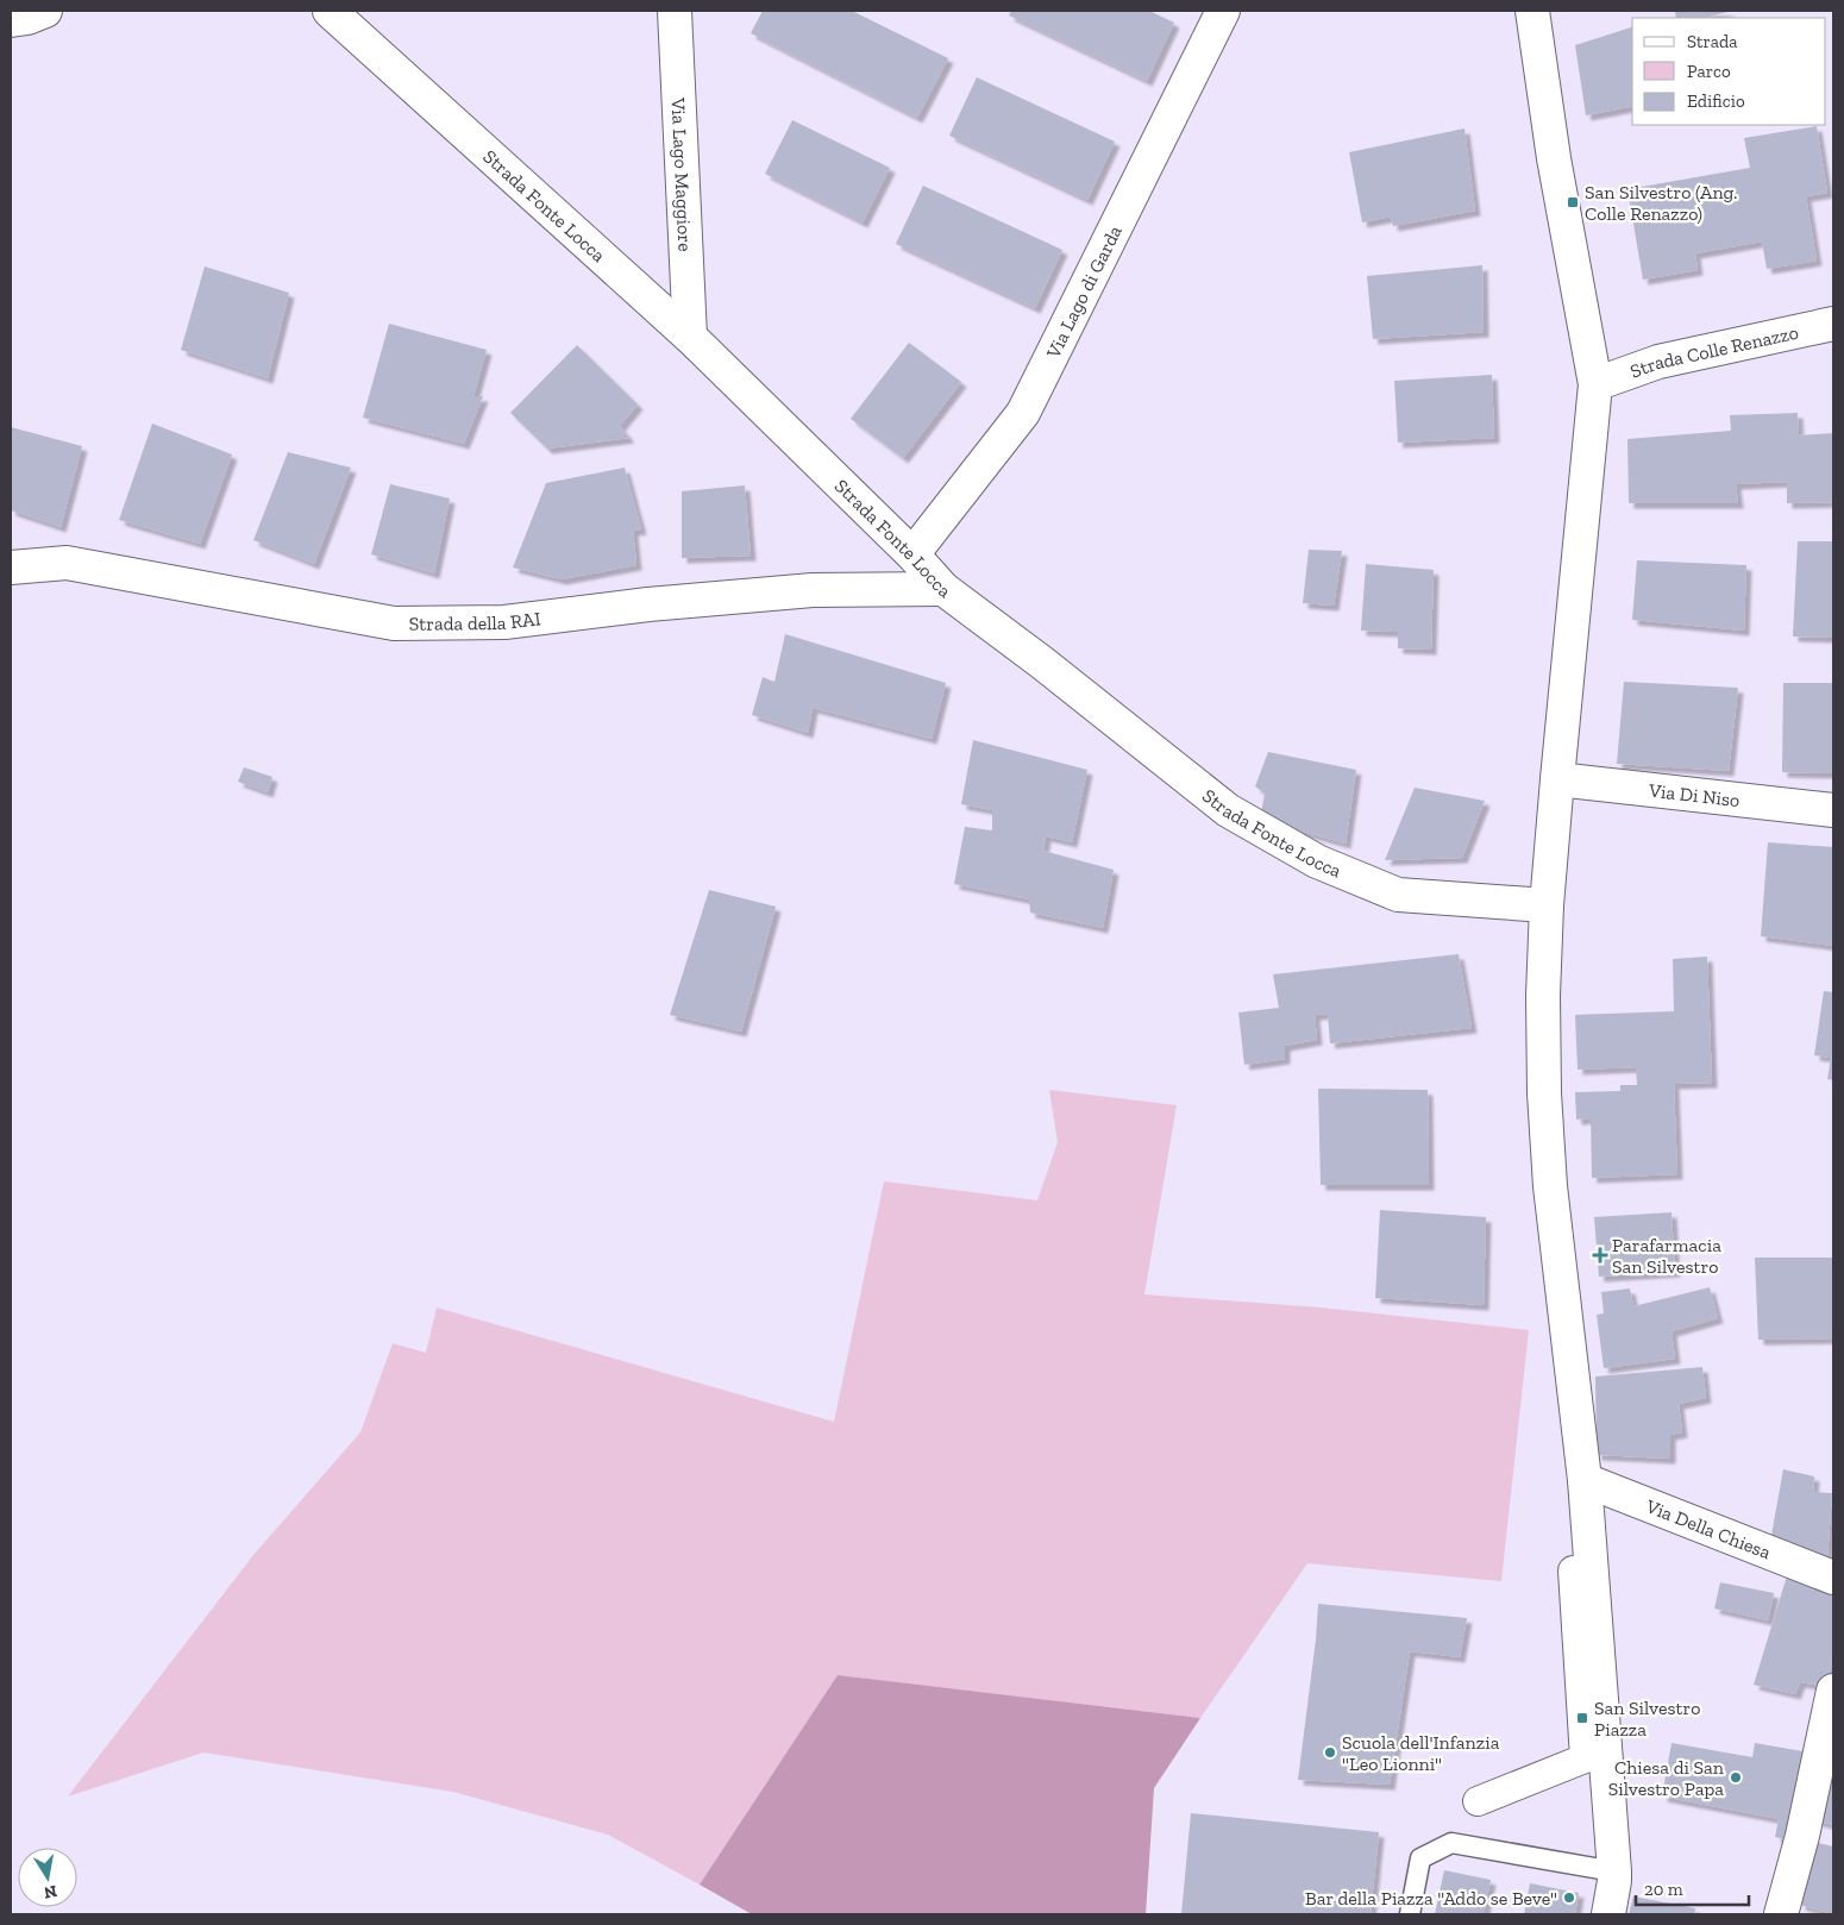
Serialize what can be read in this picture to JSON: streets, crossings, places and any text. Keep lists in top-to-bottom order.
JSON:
{
  "streets": {
    "street": [
      "Via Lago Maggiore",
      "Strada Fonte Locca",
      "Via Lago di Garda",
      "Strada Colle Renazzo",
      "Strada della RAI",
      "Via Di Niso",
      "Via Della Chiesa"
    ]
  },
  "crossings": [
    ["Via Lago Maggiore", "Strada Fonte Locca"],
    ["Strada Fonte Locca", "Via Lago di Garda"],
    ["Strada Fonte Locca", "Strada della RAI"]
  ],
  "places": {
    "transit": ["San Silvestro (Ang. Colle Renazzo)", "San Silvestro Piazza"],
    "health": ["Parafarmacia San Silvestro"],
    "other": ["Scuola dell'Infanzia \"Leo Lionni\"", "Chiesa di San Silvestro Papa", "Bar della Piazza \"Addo se Beve\""]
  },
  "legend": ["Strada", "Parco", "Edificio"],
  "scale_bar": "20 m",
  "north": "bottom"
}
